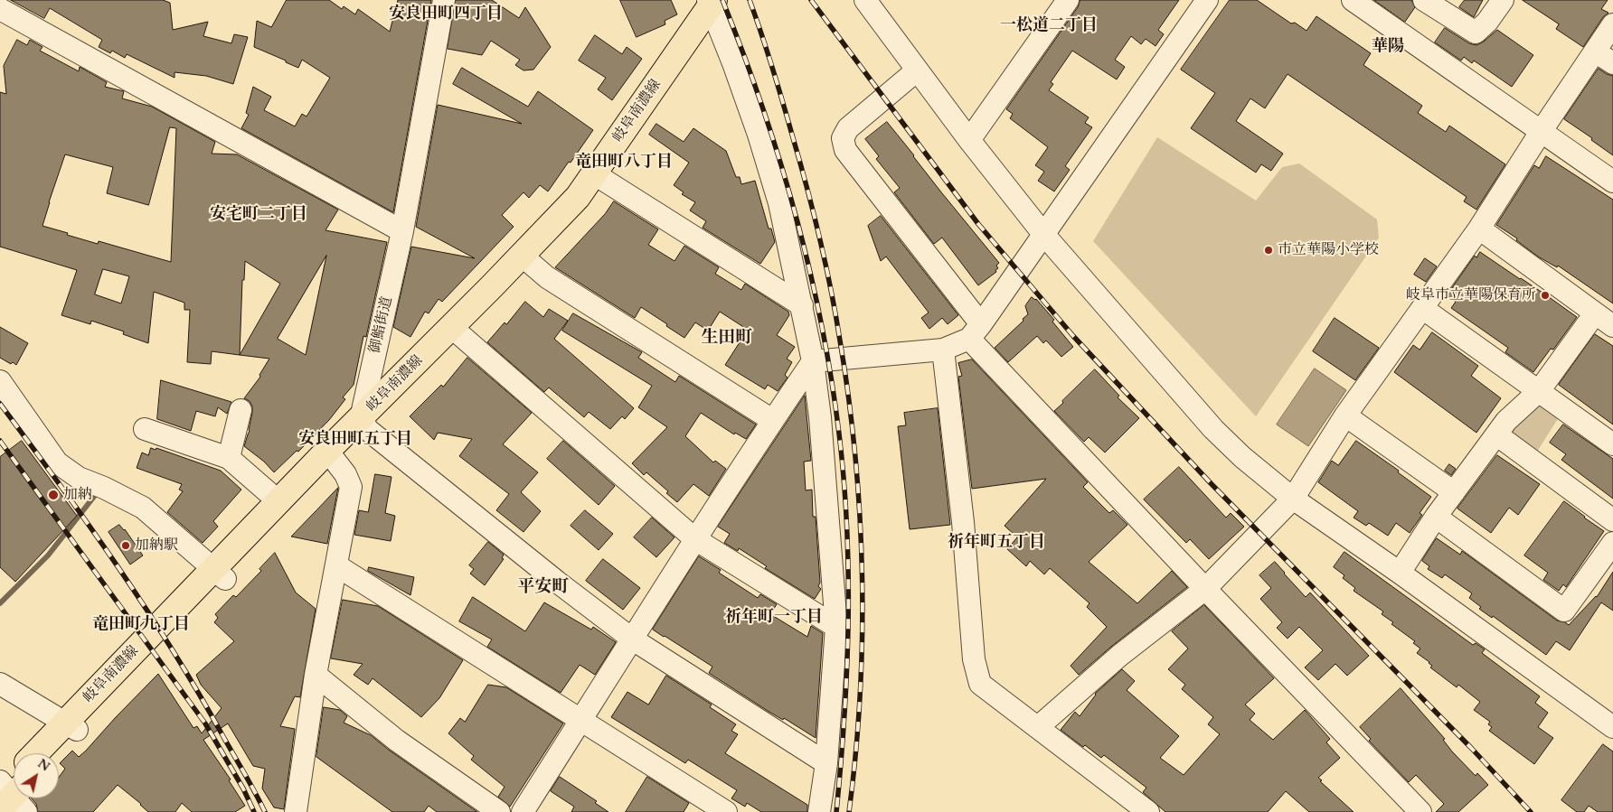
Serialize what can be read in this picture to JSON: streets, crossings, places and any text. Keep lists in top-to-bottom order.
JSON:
{
  "streets": {
    "main road": ["岐阜南濃線"],
    "street": ["御鮨街道"]
  },
  "crossings": [
    ["岐阜南濃線", "御鮨街道"]
  ],
  "districts": [
    "安良田町四丁目",
    "一松道二丁目",
    "華陽",
    "竜田町八丁目",
    "安宅町二丁目",
    "生田町",
    "安良田町五丁目",
    "祈年町五丁目",
    "平安町",
    "祈年町一丁目",
    "竜田町九丁目"
  ],
  "places": [
    "市立華陽小学校",
    "岐阜市立華陽保育所",
    "加納",
    "加納駅"
  ],
  "north": "top right"
}
